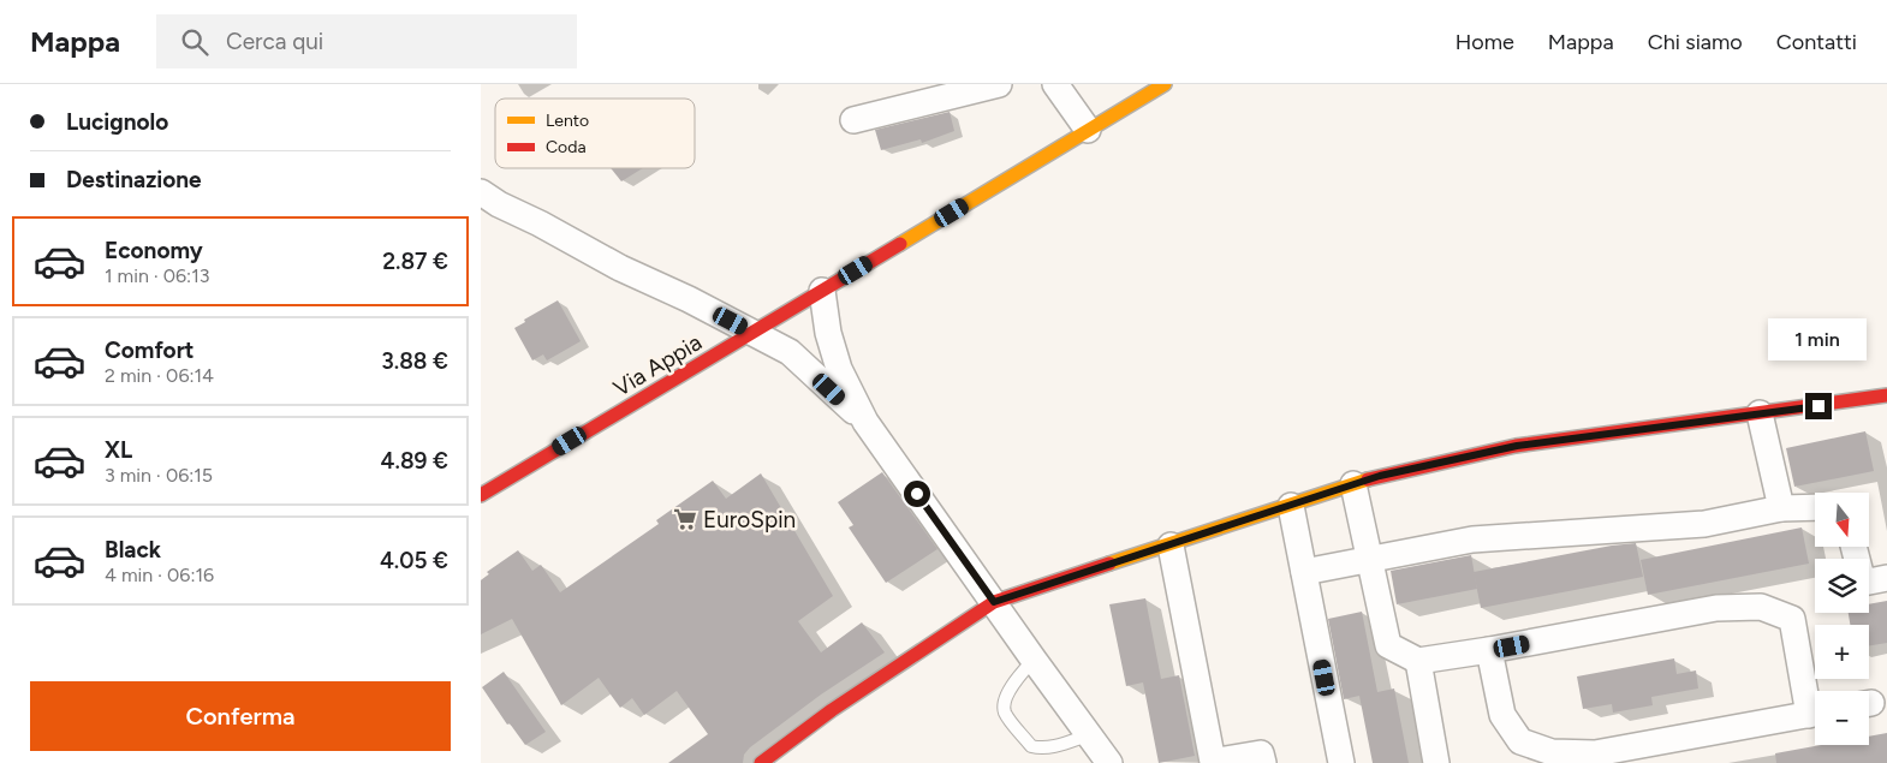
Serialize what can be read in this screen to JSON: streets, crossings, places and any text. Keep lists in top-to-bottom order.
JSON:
{
  "streets": {
    "street": ["Via Appia"]
  },
  "places": {
    "supermarket": ["EuroSpin"]
  },
  "legend": ["Lento", "Coda"],
  "north": "bottom",
  "page": {
    "header": "Mappa",
    "search": "Cerca qui",
    "nav": [
      "Home",
      "Mappa",
      "Chi siamo",
      "Contatti"
    ],
    "banner": ["Lucignolo", "Destinazione"],
    "list": [
      {
        "name": "Economy",
        "note": "1 min · 06:13",
        "value": "2.87 €"
      },
      {
        "name": "Comfort",
        "note": "2 min · 06:14",
        "value": "3.88 €"
      },
      {
        "name": "XL",
        "note": "3 min · 06:15",
        "value": "4.89 €"
      },
      {
        "name": "Black",
        "note": "4 min · 06:16",
        "value": "4.05 €"
      }
    ],
    "bubble": "1 min",
    "map_buttons": ["+", "−"],
    "buttons": "Conferma"
  }
}
